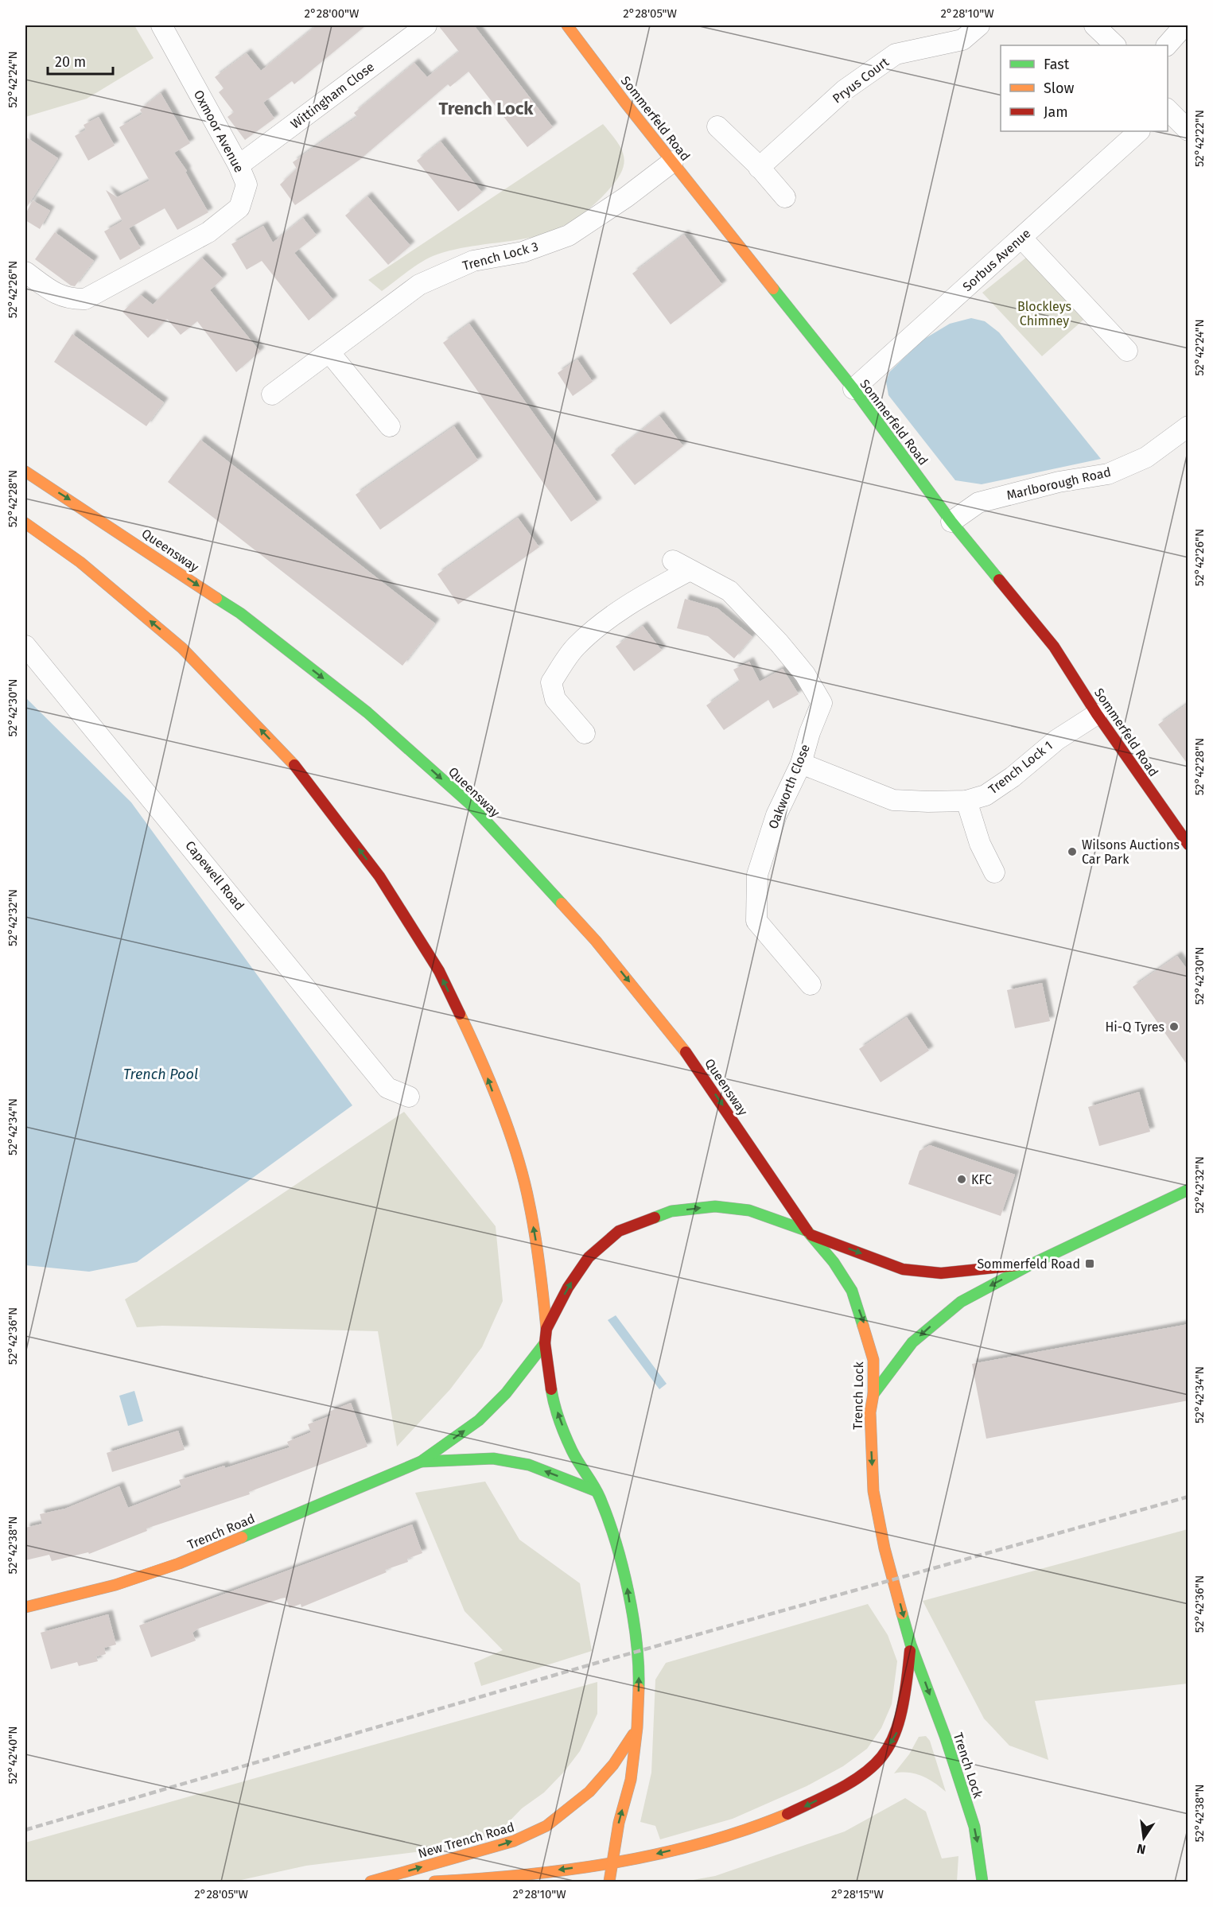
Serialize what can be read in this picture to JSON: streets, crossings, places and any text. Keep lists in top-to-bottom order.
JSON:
{
  "streets": {
    "main road": [
      "Sommerfeld Road",
      "Queensway",
      "Trench Lock",
      "Trench Road",
      "New Trench Road"
    ],
    "street": [
      "Pryus Court",
      "Wittingham Close",
      "Oxmoor Avenue",
      "Trench Lock 3",
      "Sorbus Avenue",
      "Marlborough Road",
      "Trench Lock 1",
      "Oakworth Close",
      "Capewell Road"
    ]
  },
  "crossings": [
    ["Wittingham Close", "Oxmoor Avenue"],
    ["Sommerfeld Road", "Trench Lock 3"],
    ["Sommerfeld Road", "Sorbus Avenue"],
    ["Sommerfeld Road", "Marlborough Road"],
    ["Sommerfeld Road", "Trench Lock 1"],
    ["Queensway", "Trench Lock"],
    ["Trench Lock 1", "Oakworth Close"]
  ],
  "one_way": ["Trench Lock"],
  "districts": ["Trench Lock"],
  "water": ["Trench Pool"],
  "parks": ["Blockleys Chimney"],
  "places": {
    "other": ["Wilsons Auctions Car Park", "Hi-Q Tyres", "KFC"],
    "transit": ["Sommerfeld Road"]
  },
  "legend": ["Fast", "Slow", "Jam"],
  "scale_bar": "20 m",
  "north": "bottom",
  "coordinates": [
    "2°28'00\"W",
    "2°28'05\"W",
    "2°28'10\"W",
    "52°42'24\"N",
    "52°42'22\"N",
    "52°42'26\"N",
    "52°42'28\"N",
    "52°42'30\"N",
    "52°42'32\"N",
    "52°42'34\"N",
    "52°42'36\"N",
    "52°42'38\"N",
    "52°42'40\"N",
    "2°28'15\"W"
  ]
}
